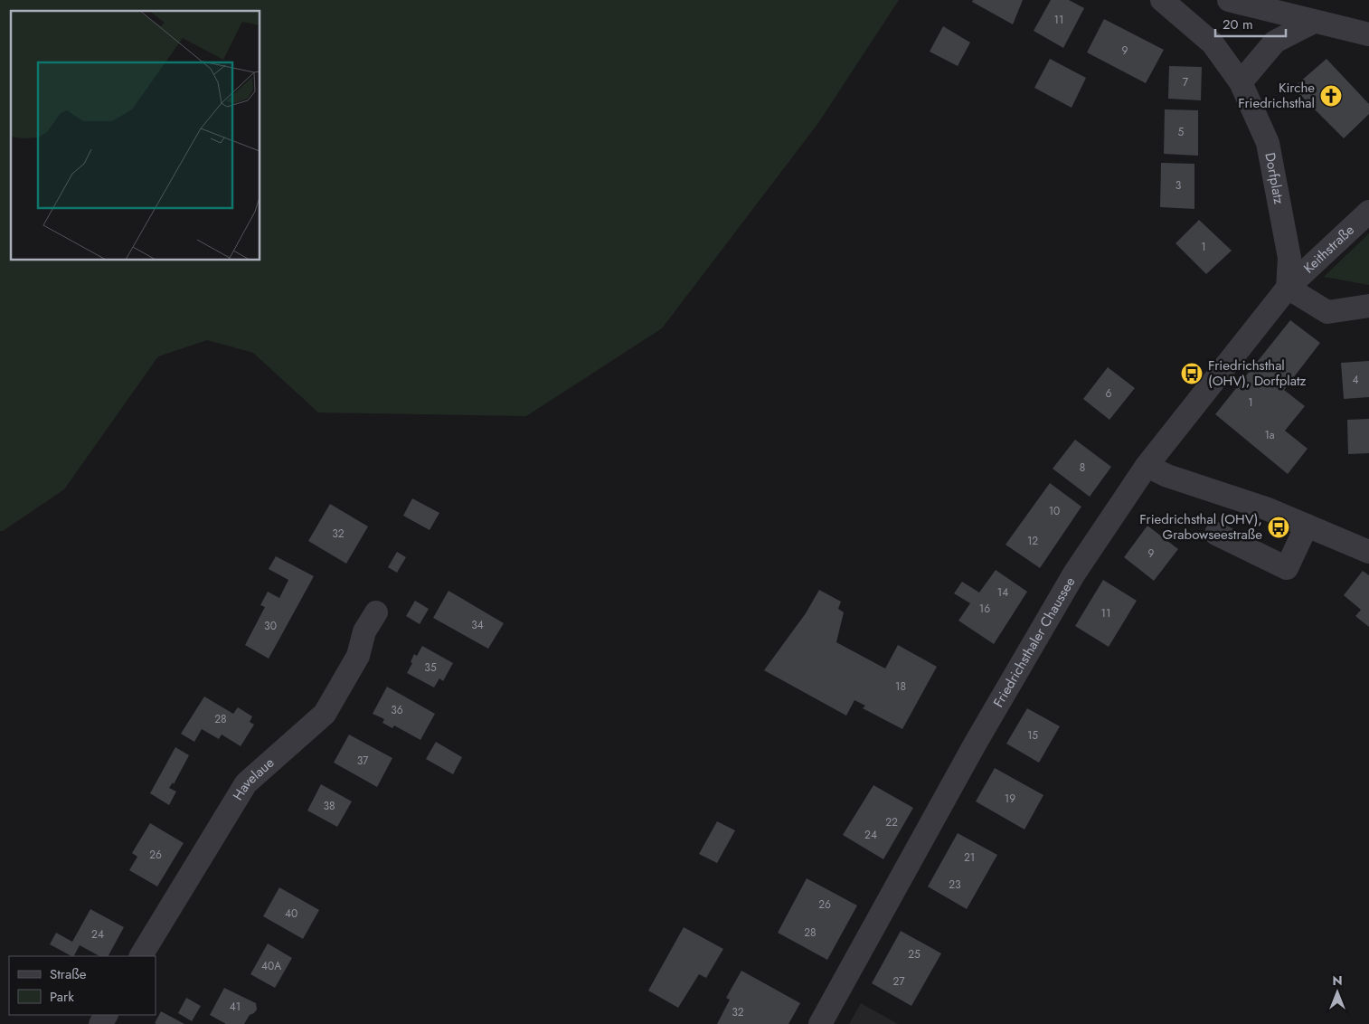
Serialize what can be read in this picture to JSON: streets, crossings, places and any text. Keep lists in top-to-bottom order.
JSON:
{
  "streets": {
    "street": [
      "Dorfplatz",
      "Keithstraße",
      "Friedrichsthaler Chaussee",
      "Havelaue"
    ]
  },
  "crossings": [
    ["Dorfplatz", "Keithstraße"],
    ["Dorfplatz", "Friedrichsthaler Chaussee"],
    ["Keithstraße", "Friedrichsthaler Chaussee"]
  ],
  "places": {
    "church": ["Kirche Friedrichsthal"],
    "bus stop": ["Friedrichsthal (OHV), Dorfplatz", "Friedrichsthal (OHV), Grabowseestraße"]
  },
  "house_numbers": [
    "11",
    "9",
    "7",
    "5",
    "3",
    "1",
    "4",
    "6",
    "1",
    "1a",
    "8",
    "10",
    "32",
    "12",
    "9",
    "14",
    "16",
    "11",
    "34",
    "30",
    "35",
    "18",
    "36",
    "28",
    "15",
    "37",
    "19",
    "38",
    "22",
    "24",
    "26",
    "21",
    "23",
    "26",
    "40",
    "28",
    "24",
    "25",
    "40A",
    "27",
    "41",
    "32"
  ],
  "legend": ["Straße", "Park"],
  "scale_bar": "20 m",
  "north": "top"
}
